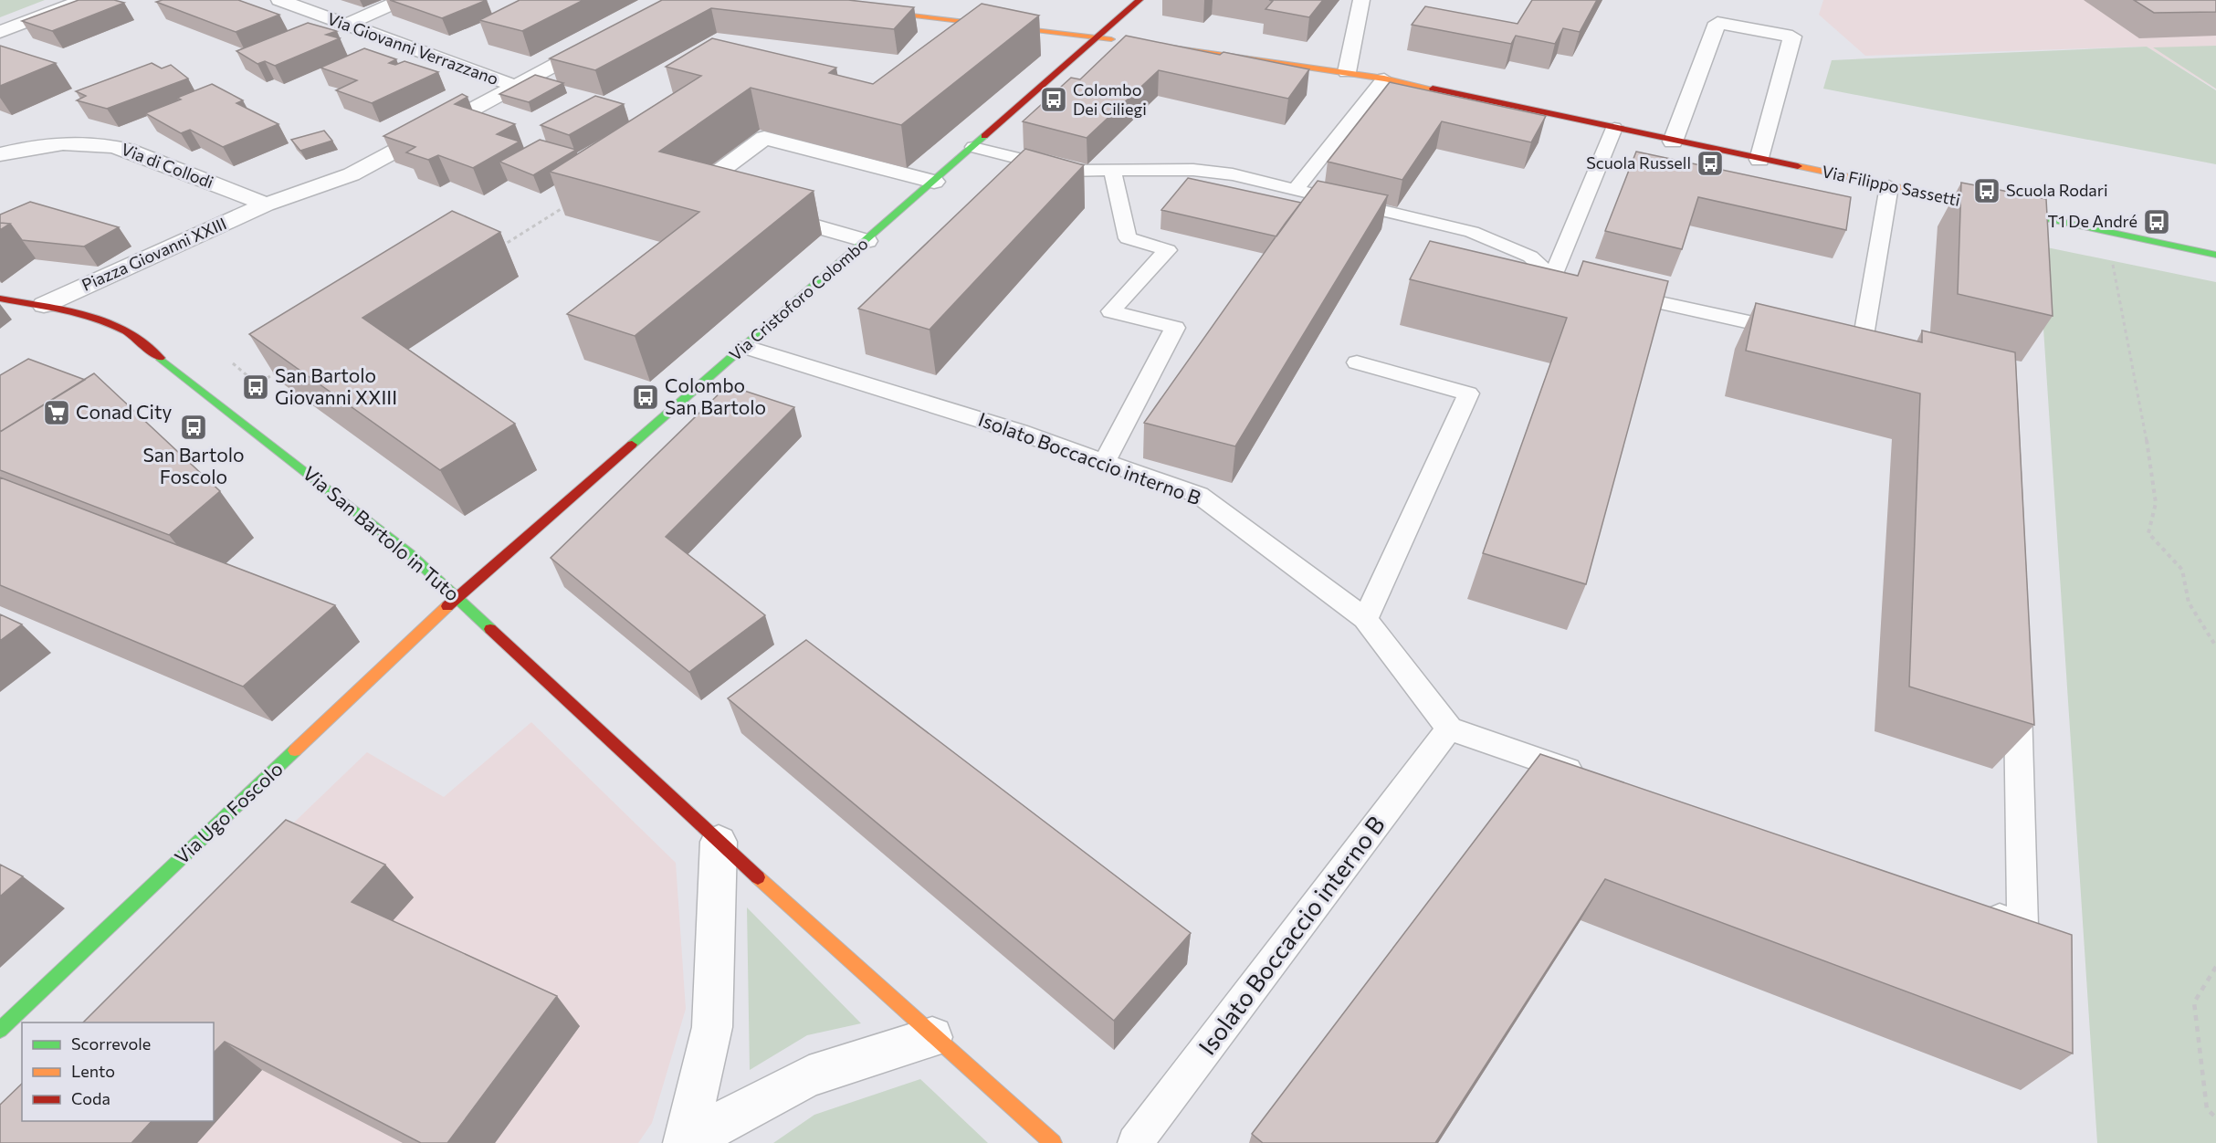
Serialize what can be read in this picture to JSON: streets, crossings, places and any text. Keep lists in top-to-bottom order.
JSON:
{
  "streets": {
    "street": [
      "Via Giovanni Verrazzano",
      "Via di Collodi",
      "Via Filippo Sassetti",
      "Piazza Giovanni XXIII",
      "Via Cristoforo Colombo",
      "Via San Bartolo in Tuto",
      "Via Ugo Foscolo"
    ],
    "lane": ["Isolato Boccaccio interno B"]
  },
  "crossings": [
    ["Via Giovanni Verrazzano", "Piazza Giovanni XXIII"],
    ["Via di Collodi", "Piazza Giovanni XXIII"],
    ["Piazza Giovanni XXIII", "Via San Bartolo in Tuto"],
    ["Via Cristoforo Colombo", "Isolato Boccaccio interno B"],
    ["Via Cristoforo Colombo", "Via San Bartolo in Tuto"],
    ["Via Cristoforo Colombo", "Via Ugo Foscolo"],
    ["Via San Bartolo in Tuto", "Via Ugo Foscolo"]
  ],
  "places": {
    "bus stop": [
      "Colombo Dei Ciliegi",
      "Scuola Russell",
      "Scuola Rodari",
      "T1 De André",
      "San Bartolo Giovanni XXIII",
      "Colombo San Bartolo",
      "San Bartolo Foscolo"
    ],
    "supermarket": ["Conad City"]
  },
  "legend": ["Scorrevole", "Lento", "Coda"]
}
